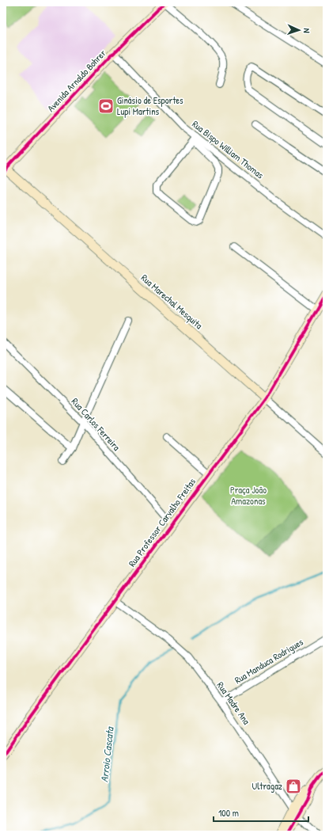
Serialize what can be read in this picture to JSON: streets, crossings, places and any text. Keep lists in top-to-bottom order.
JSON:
{
  "streets": {
    "street": [
      "Avenida Arnaldo Bohrer",
      "Rua Bispo William Thomas",
      "Rua Marechal Mesquita",
      "Rua Carlos Ferreira",
      "Rua Professor Carvalho Freitas",
      "Rua Manduca Rodrigues",
      "Rua Madre Ana"
    ]
  },
  "crossings": [
    ["Avenida Arnaldo Bohrer", "Rua Bispo William Thomas"],
    ["Avenida Arnaldo Bohrer", "Rua Marechal Mesquita"],
    ["Rua Marechal Mesquita", "Rua Professor Carvalho Freitas"],
    ["Rua Carlos Ferreira", "Rua Professor Carvalho Freitas"],
    ["Rua Professor Carvalho Freitas", "Rua Madre Ana"],
    ["Rua Manduca Rodrigues", "Rua Madre Ana"]
  ],
  "water": ["Arroio Cascata"],
  "parks": ["Praça João Amazonas"],
  "places": {
    "sports": ["Ginásio de Esportes Lupi Martins"],
    "shop": ["Ultragaz"]
  },
  "scale_bar": "100 m",
  "north": "right"
}
